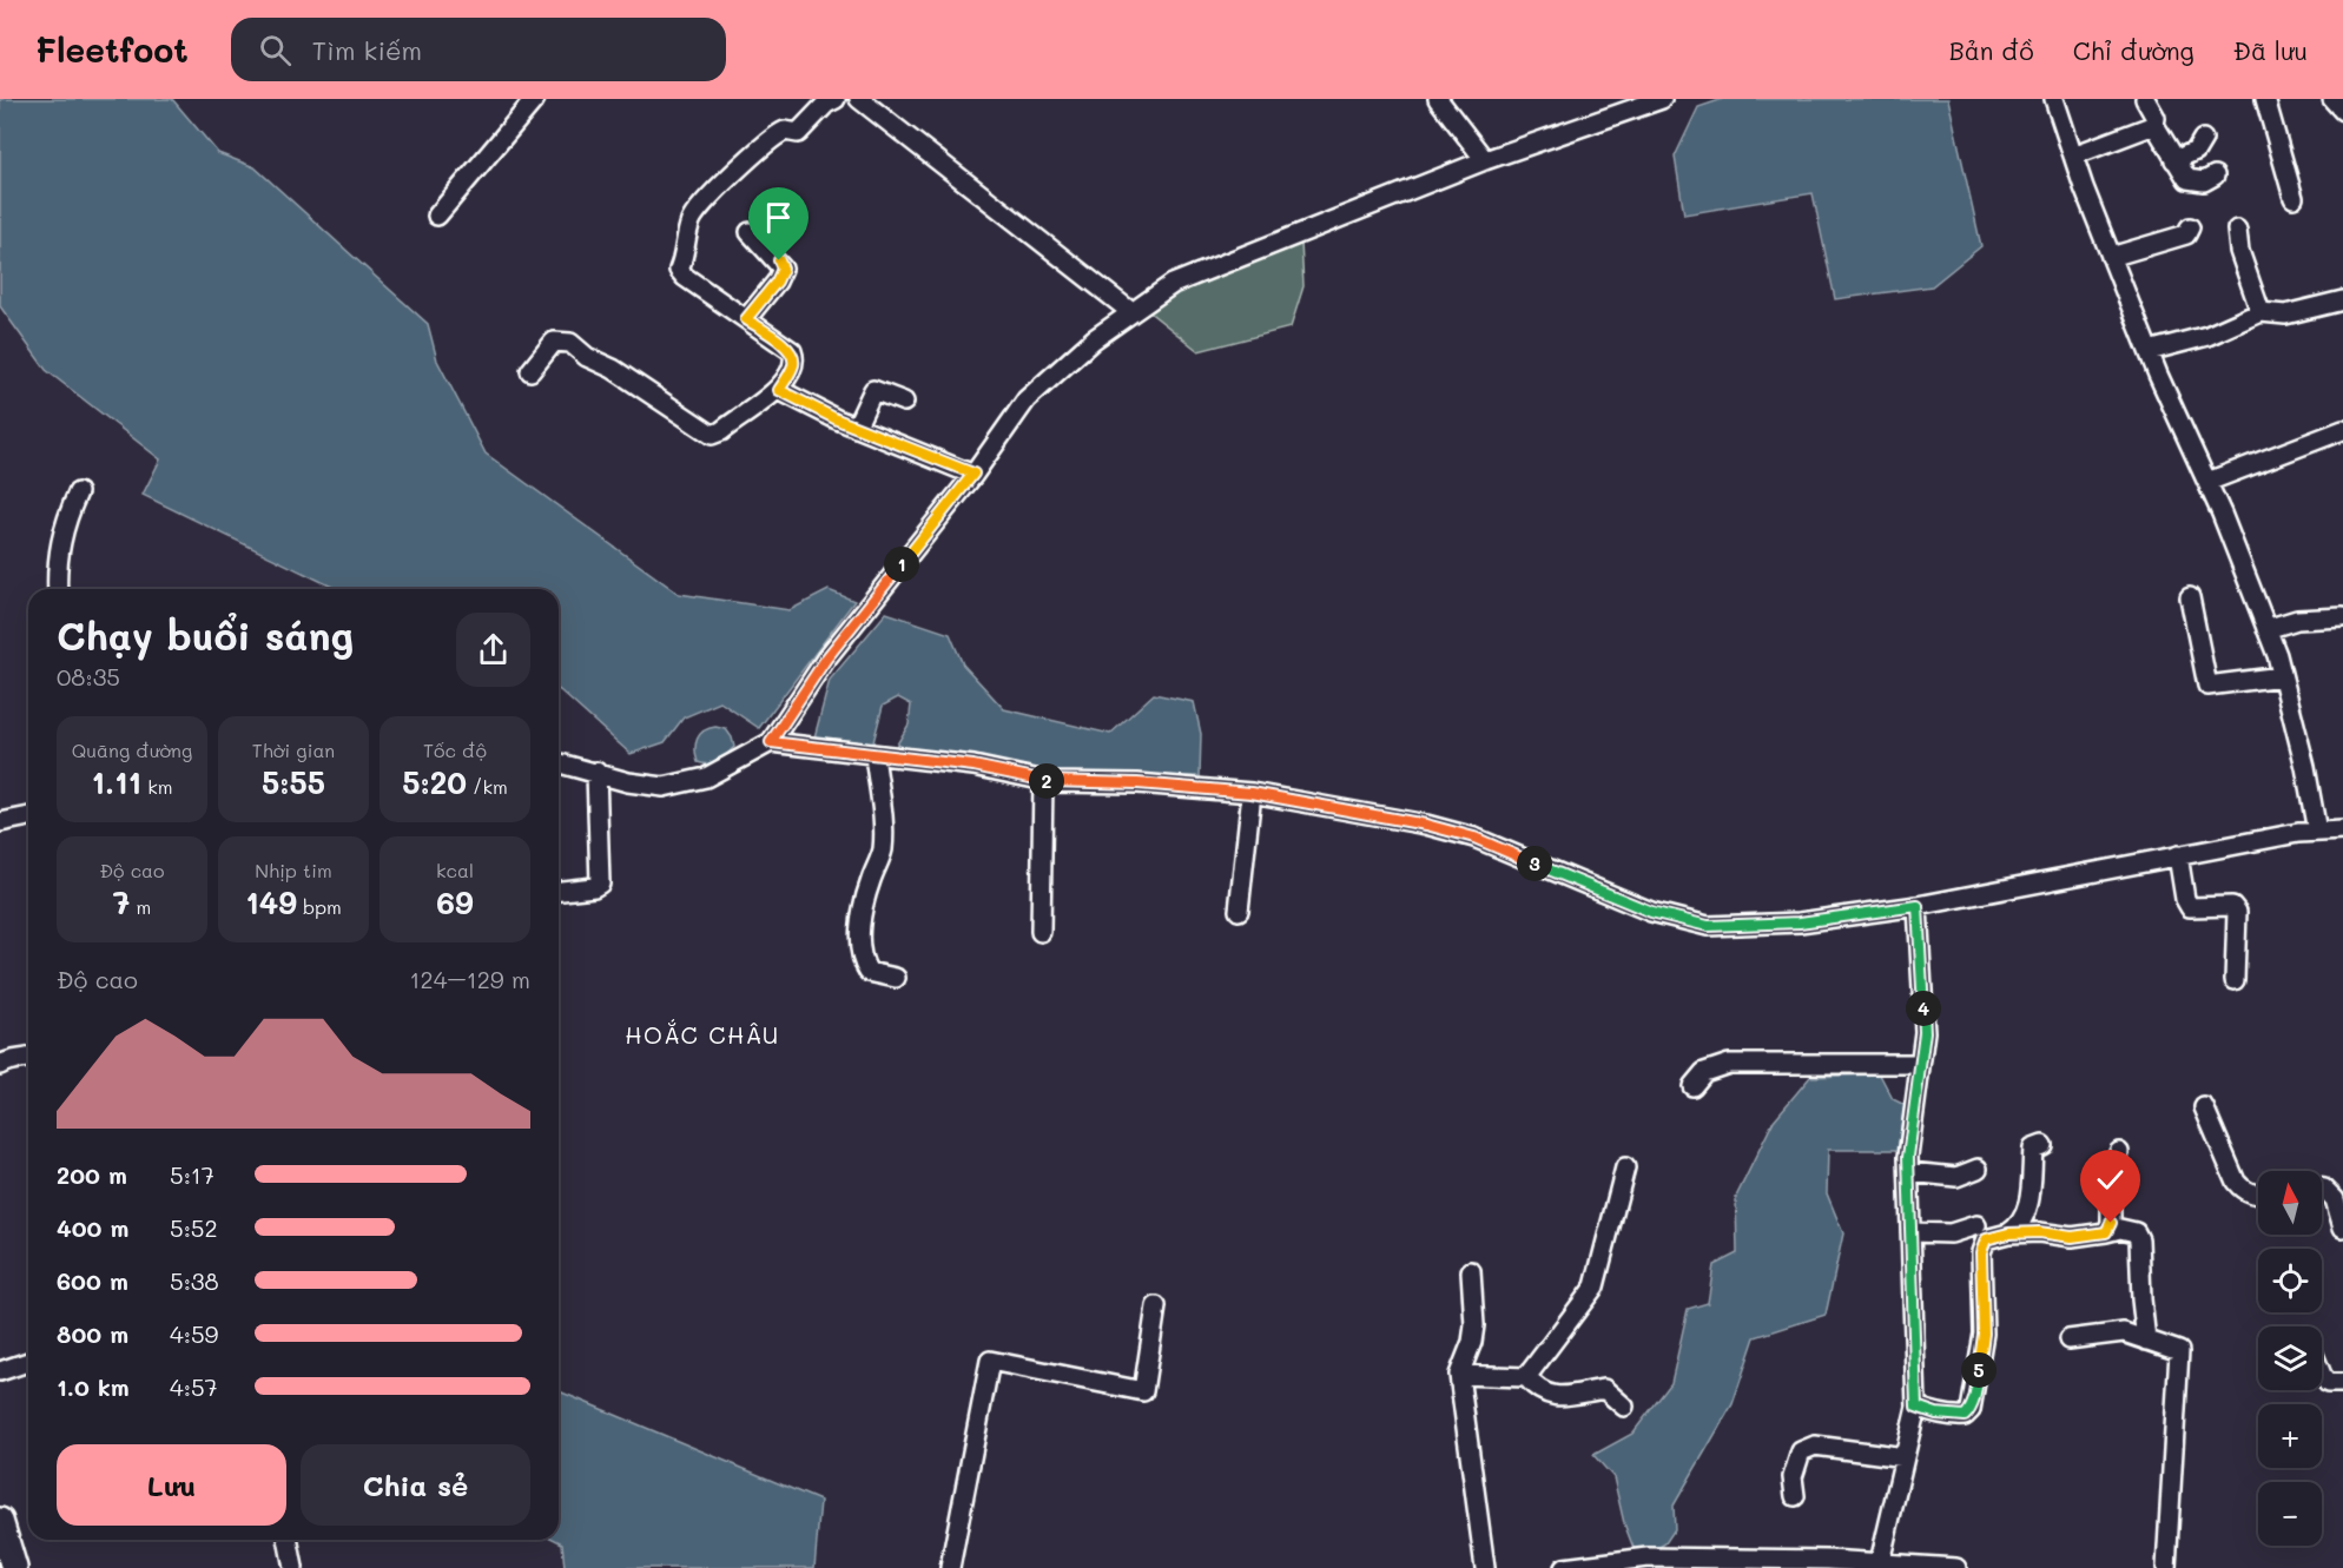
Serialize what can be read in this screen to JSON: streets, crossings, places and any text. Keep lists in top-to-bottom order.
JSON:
{
  "districts": ["HOẮC CHÂU"],
  "north": "top",
  "page": {
    "header": "Fleetfoot",
    "search": "Tìm kiếm",
    "nav": ["Bản đồ", "Chỉ đường", "Đã lưu"],
    "pins": [
      "1",
      "2",
      "3",
      "4",
      "5"
    ],
    "heading": ["Chạy buổi sáng", "08:35"],
    "stats": [
      ["Quãng đường", "1.11 km"],
      ["Thời gian", "5:55"],
      ["Tốc độ", "5:20 /km"],
      ["Độ cao", "7 m"],
      ["Nhịp tim", "149 bpm"],
      ["kcal", "69"]
    ],
    "chart": ["Độ cao", "124–129 m"],
    "list": [
      {
        "name": "200 m",
        "note": "5:17"
      },
      {
        "name": "400 m",
        "note": "5:52"
      },
      {
        "name": "600 m",
        "note": "5:38"
      },
      {
        "name": "800 m",
        "note": "4:59"
      },
      {
        "name": "1.0 km",
        "note": "4:57"
      }
    ],
    "map_buttons": ["+", "−"],
    "buttons": ["Lưu", "Chia sẻ"]
  }
}
